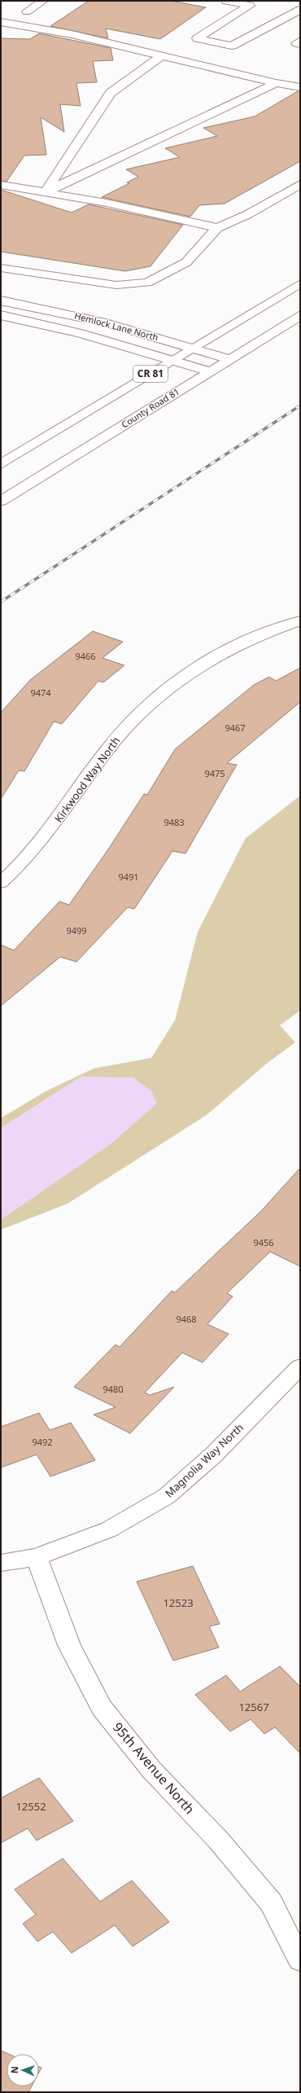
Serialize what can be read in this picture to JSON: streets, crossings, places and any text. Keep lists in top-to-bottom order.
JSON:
{
  "streets": {
    "main road": [
      "Hemlock Lane North",
      "CR 81",
      "County Road 81",
      "Kirkwood Way North",
      "Magnolia Way North",
      "95th Avenue North"
    ]
  },
  "crossings": [
    ["Hemlock Lane North", "CR 81"],
    ["Hemlock Lane North", "County Road 81"],
    ["Magnolia Way North", "95th Avenue North"]
  ],
  "house_numbers": [
    "9466",
    "9474",
    "9467",
    "9475",
    "9483",
    "9491",
    "9499",
    "9456",
    "9468",
    "9480",
    "9492",
    "12523",
    "12567",
    "12552"
  ],
  "north": "left"
}
